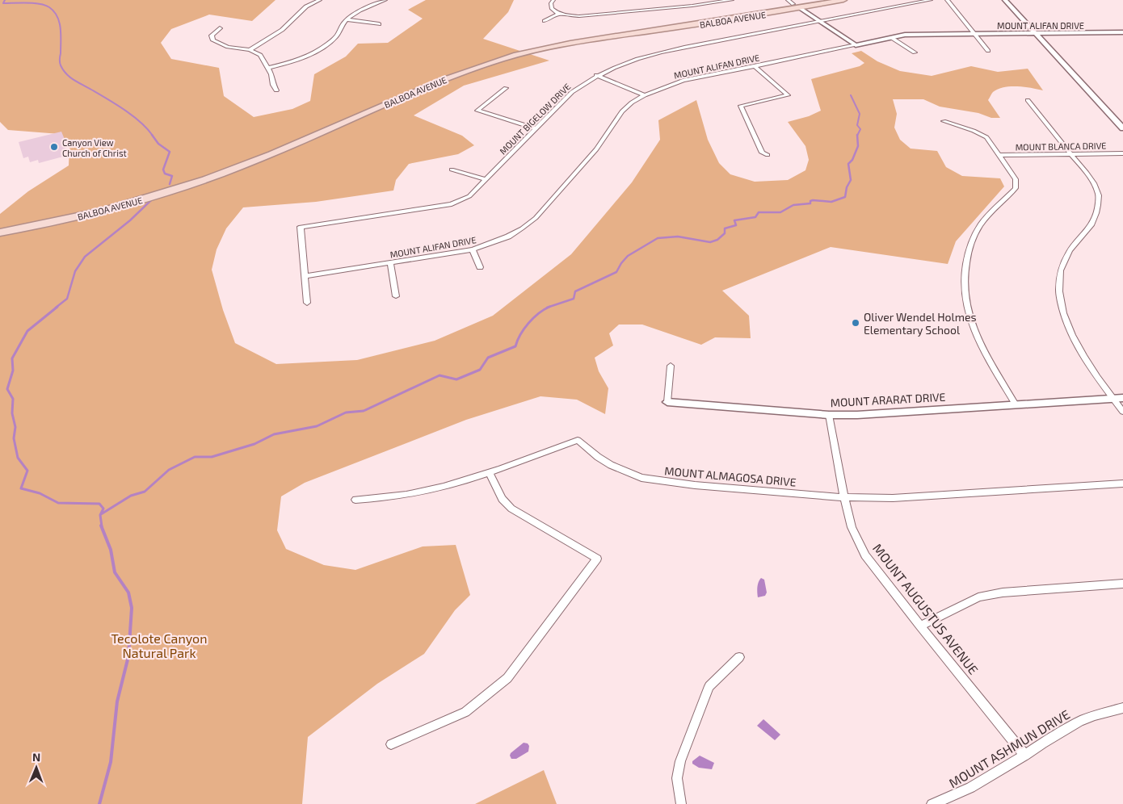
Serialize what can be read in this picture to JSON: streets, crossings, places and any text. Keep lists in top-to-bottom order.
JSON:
{
  "streets": {
    "main road": ["BALBOA AVENUE"],
    "street": [
      "MOUNT ALIFAN DRIVE",
      "MOUNT BIGELOW DRIVE",
      "MOUNT BLANCA DRIVE",
      "MOUNT ARARAT DRIVE",
      "MOUNT ALMAGOSA DRIVE",
      "MOUNT AUGUSTUS AVENUE",
      "MOUNT ASHMUN DRIVE"
    ]
  },
  "crossings": [
    ["MOUNT ARARAT DRIVE", "MOUNT AUGUSTUS AVENUE"],
    ["MOUNT ALMAGOSA DRIVE", "MOUNT AUGUSTUS AVENUE"],
    ["MOUNT AUGUSTUS AVENUE", "MOUNT ASHMUN DRIVE"]
  ],
  "parks": ["Tecolote Canyon Natural Park"],
  "places": ["Canyon View Church of Christ", "Oliver Wendel Holmes Elementary School"],
  "north": "top"
}
